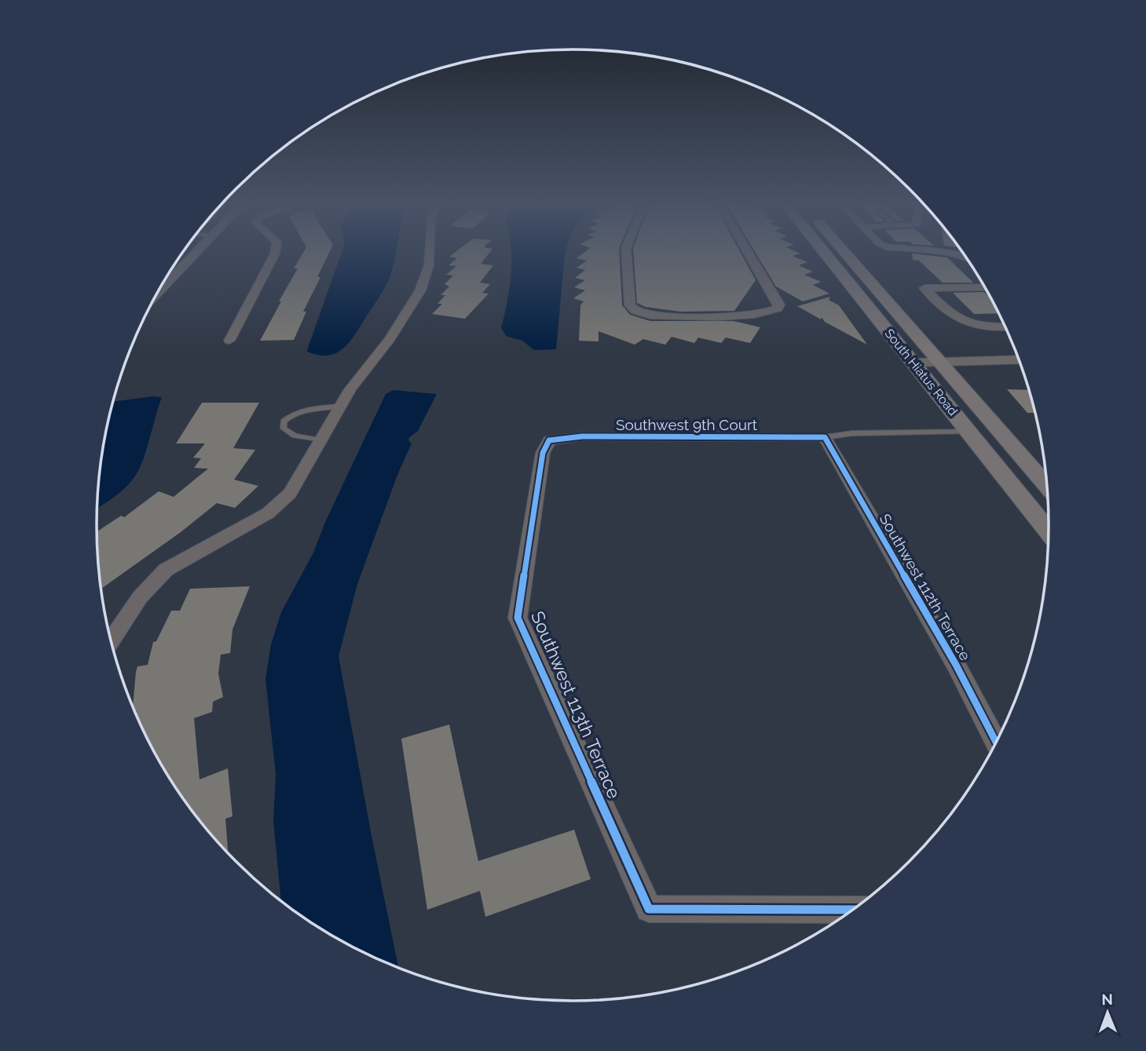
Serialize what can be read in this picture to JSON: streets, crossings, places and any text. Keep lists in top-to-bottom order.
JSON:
{
  "streets": {
    "main road": ["South Hiatus Road"],
    "street": ["Southwest 9th Court", "Southwest 112th Terrace", "Southwest 113th Terrace"]
  },
  "crossings": [
    ["Southwest 9th Court", "Southwest 112th Terrace"],
    ["Southwest 9th Court", "Southwest 113th Terrace"]
  ],
  "north": "top"
}
